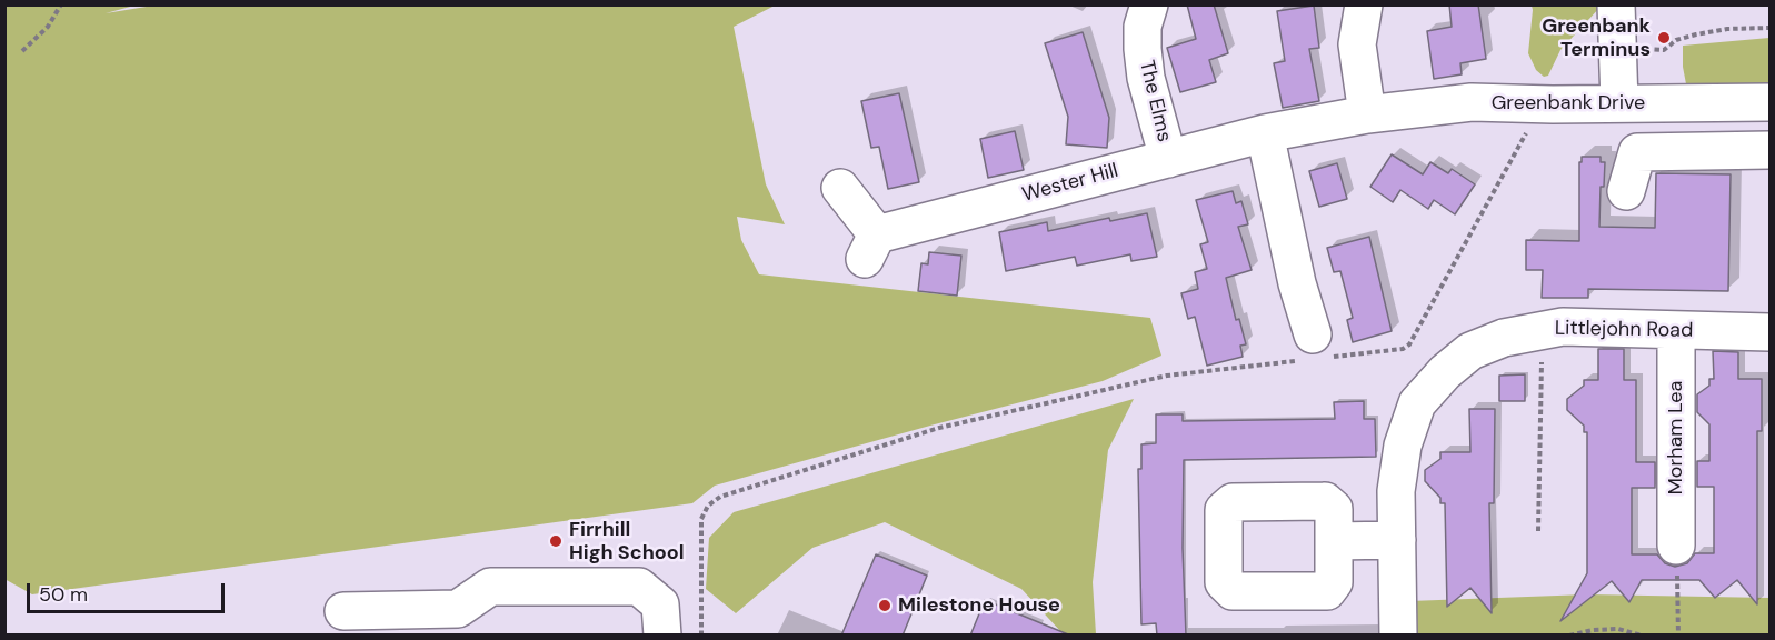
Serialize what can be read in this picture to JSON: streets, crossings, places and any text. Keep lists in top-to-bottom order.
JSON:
{
  "streets": {
    "street": [
      "The Elms",
      "Greenbank Drive",
      "Wester Hill",
      "Littlejohn Road",
      "Morham Lea"
    ]
  },
  "crossings": [
    ["The Elms", "Wester Hill"],
    ["Greenbank Drive", "Wester Hill"],
    ["Littlejohn Road", "Morham Lea"]
  ],
  "places": ["Greenbank Terminus", "Firrhill High School", "Milestone House"],
  "scale_bar": "50 m"
}
